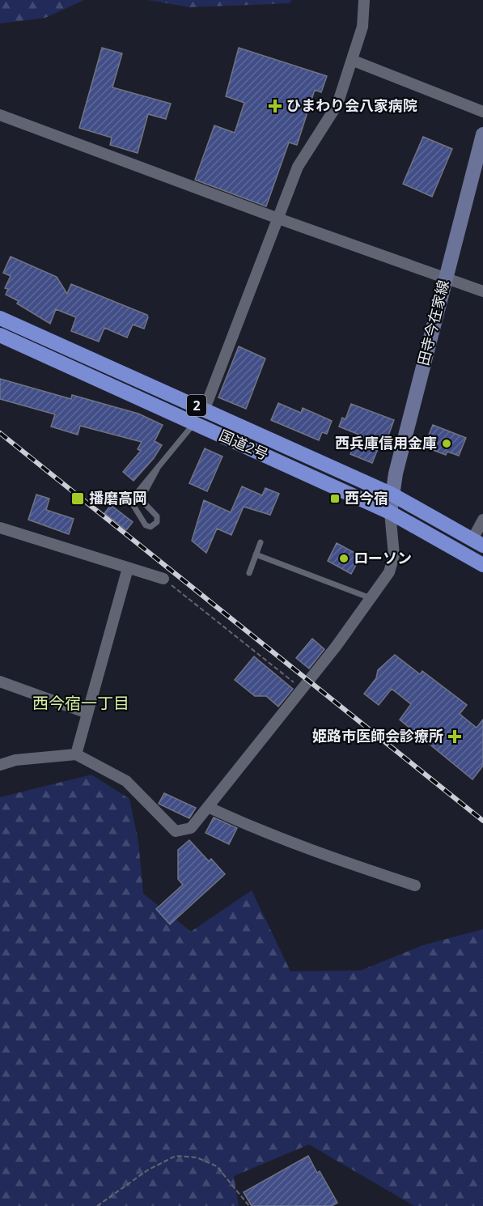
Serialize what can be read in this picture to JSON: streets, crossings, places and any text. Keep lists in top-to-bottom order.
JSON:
{
  "streets": {
    "highway": ["2", "国道2号"],
    "main road": ["田寺今在家線"]
  },
  "crossings": [
    ["田寺今在家線", "国道2号"]
  ],
  "districts": ["西今宿一丁目"],
  "places": {
    "health": ["ひまわり会八家病院", "姫路市医師会診療所"],
    "other": ["西兵庫信用金庫", "ローソン"],
    "transit": ["播磨高岡", "西今宿"]
  }
}
